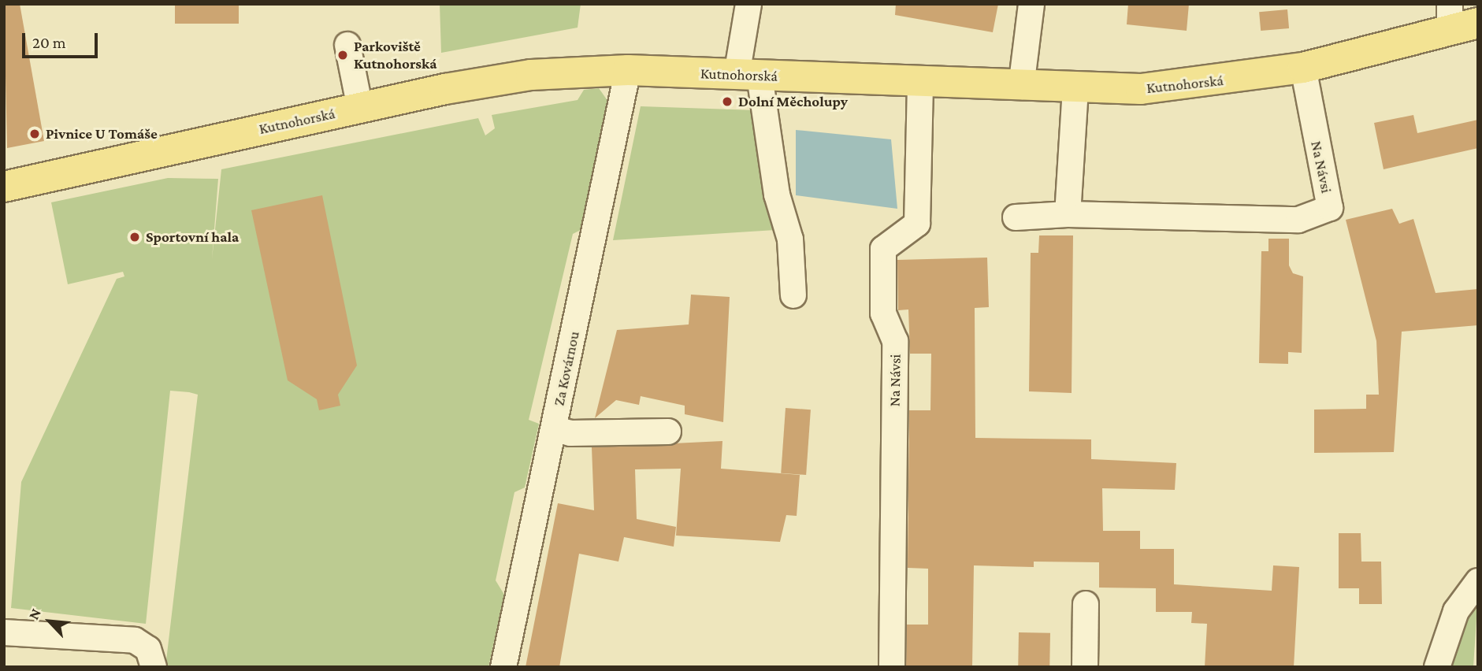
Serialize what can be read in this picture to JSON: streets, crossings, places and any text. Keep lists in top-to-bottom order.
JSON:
{
  "streets": {
    "main road": ["Kutnohorská"],
    "street": ["Na Návsi", "Za Kovárnou"]
  },
  "crossings": [
    ["Kutnohorská", "Na Návsi"],
    ["Kutnohorská", "Za Kovárnou"]
  ],
  "places": [
    "Parkoviště Kutnohorská",
    "Dolní Měcholupy",
    "Pivnice U Tomáše",
    "Sportovní hala"
  ],
  "scale_bar": "20 m",
  "north": "top left"
}
